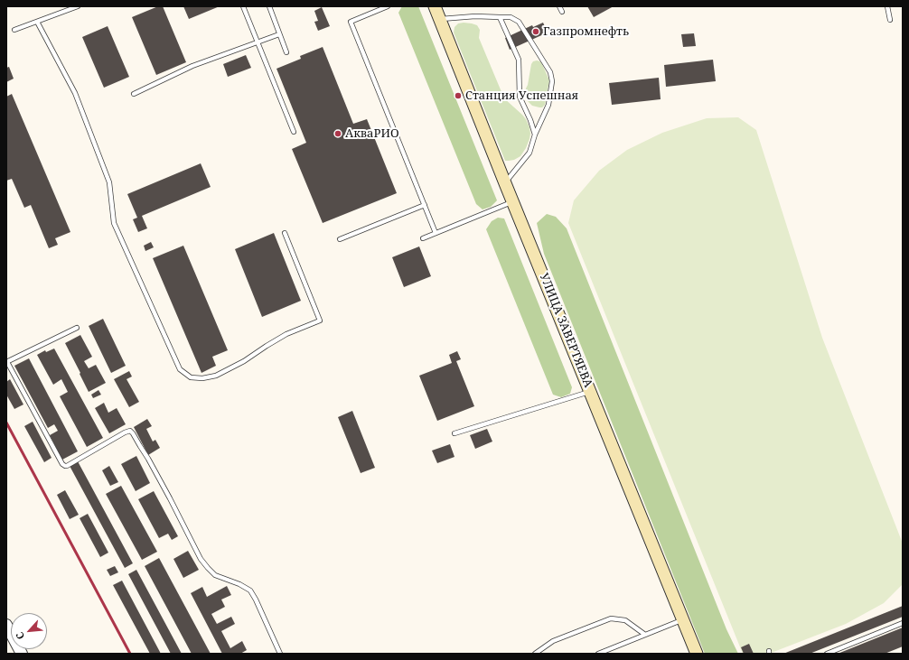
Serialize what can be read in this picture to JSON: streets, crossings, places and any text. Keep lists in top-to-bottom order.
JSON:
{
  "streets": {
    "main road": ["УЛИЦА ЗАВЕРТЯЕВА"]
  },
  "places": ["Газпромнефть", "Станция Успешная", "АкваРИО"],
  "north": "bottom left"
}
